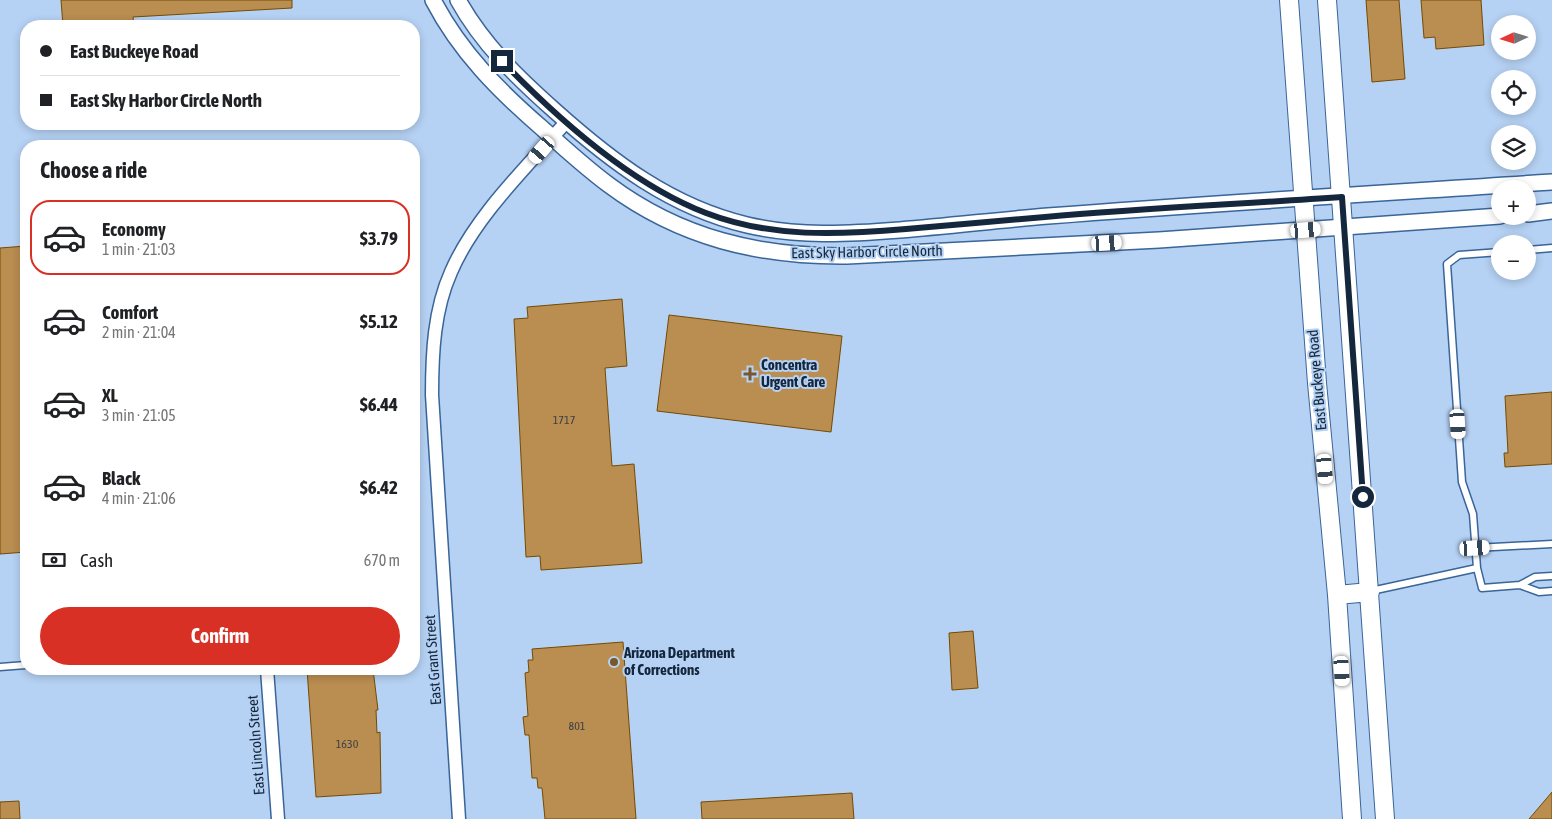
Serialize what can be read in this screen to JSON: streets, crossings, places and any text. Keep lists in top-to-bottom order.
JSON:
{
  "streets": {
    "main road": ["East Buckeye Road"],
    "street": ["East Sky Harbor Circle North", "East Grant Street", "East Lincoln Street"]
  },
  "crossings": [
    ["East Sky Harbor Circle North", "East Buckeye Road"],
    ["East Sky Harbor Circle North", "East Grant Street"]
  ],
  "places": {
    "health": ["Concentra Urgent Care"],
    "other": ["Arizona Department of Corrections"]
  },
  "house_numbers": ["1717", "801", "1630"],
  "north": "left",
  "page": {
    "map_buttons": ["+", "−"],
    "banner": ["East Buckeye Road", "East Sky Harbor Circle North"],
    "heading": "Choose a ride",
    "list": [
      {
        "name": "Economy",
        "note": "1 min · 21:03",
        "value": "$3.79"
      },
      {
        "name": "Comfort",
        "note": "2 min · 21:04",
        "value": "$5.12"
      },
      {
        "name": "XL",
        "note": "3 min · 21:05",
        "value": "$6.44"
      },
      {
        "name": "Black",
        "note": "4 min · 21:06",
        "value": "$6.42"
      }
    ],
    "pay": ["Cash", "670 m"],
    "buttons": "Confirm"
  }
}
